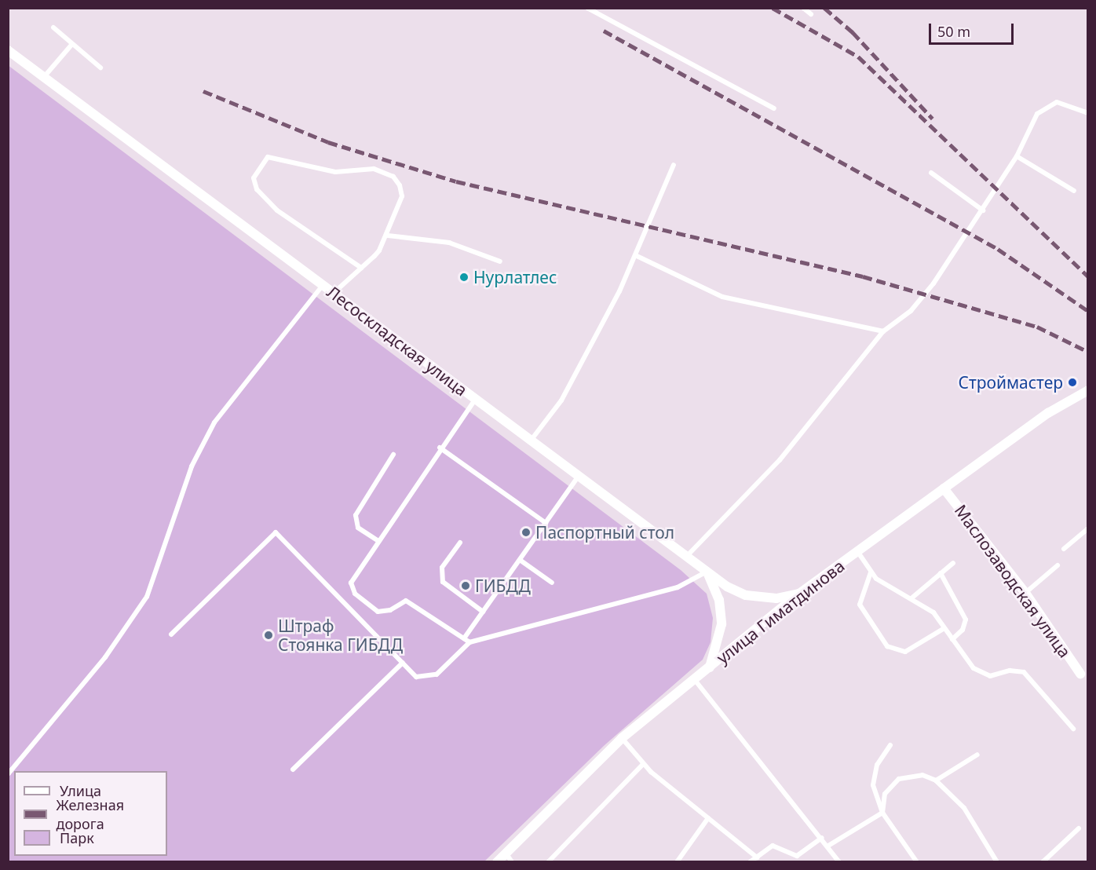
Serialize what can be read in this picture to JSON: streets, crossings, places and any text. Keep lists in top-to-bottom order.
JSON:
{
  "streets": {
    "street": ["Лесоскладская улица", "Маслозаводская улица", "улица Гиматдинова"]
  },
  "crossings": [
    ["Лесоскладская улица", "улица Гиматдинова"],
    ["Маслозаводская улица", "улица Гиматдинова"]
  ],
  "places": [
    "Нурлатлес",
    "Строймастер",
    "Паспортный стол",
    "ГИБДД",
    "Штраф Стоянка ГИБДД"
  ],
  "legend": ["Улица", "Железная дорога", "Парк"],
  "scale_bar": "50 m"
}
